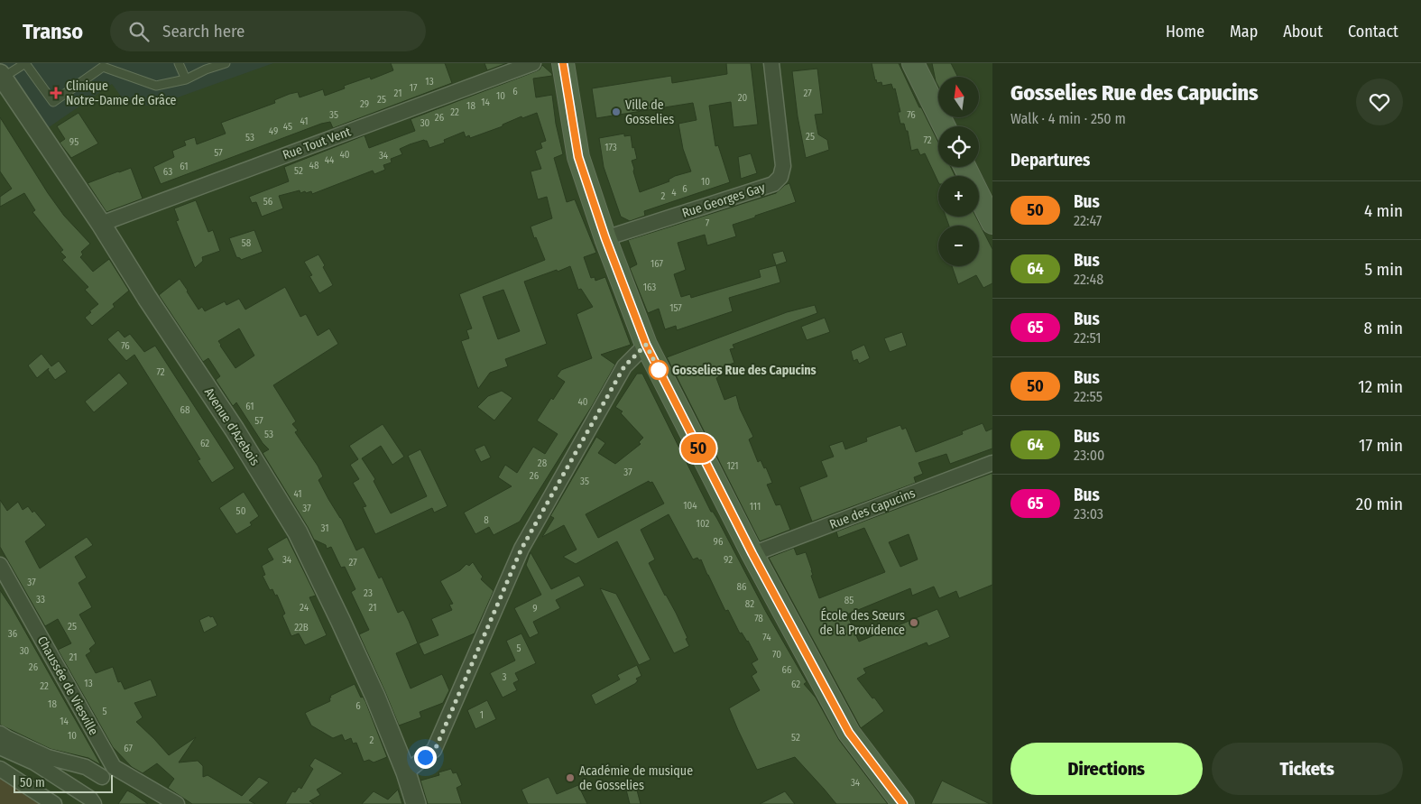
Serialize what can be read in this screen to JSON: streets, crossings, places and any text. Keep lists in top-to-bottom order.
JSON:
{
  "streets": {
    "street": [
      "Rue Tout Vent",
      "Rue Georges Gay",
      "Avenue d'Azebois",
      "Rue des Capucins",
      "Chaussée de Viesville"
    ]
  },
  "crossings": [
    ["Rue Tout Vent", "Avenue d'Azebois"]
  ],
  "places": {
    "health": ["Clinique Notre-Dame de Grâce"],
    "other": [
      "Ville de Gosselies",
      "Gosselies Rue des Capucins",
      "École des Sœurs de la Providence",
      "Académie de musique de Gosselies"
    ]
  },
  "lines": ["bus line 50"],
  "house_numbers": [
    "13",
    "17",
    "6",
    "21",
    "27",
    "10",
    "20",
    "25",
    "14",
    "29",
    "18",
    "22",
    "35",
    "76",
    "26",
    "41",
    "30",
    "45",
    "49",
    "25",
    "53",
    "72",
    "95",
    "173",
    "57",
    "40",
    "34",
    "44",
    "48",
    "61",
    "52",
    "63",
    "10",
    "6",
    "4",
    "2",
    "56",
    "7",
    "58",
    "167",
    "163",
    "157",
    "76",
    "72",
    "40",
    "61",
    "68",
    "57",
    "53",
    "62",
    "28",
    "121",
    "37",
    "26",
    "35",
    "41",
    "104",
    "111",
    "37",
    "50",
    "8",
    "102",
    "31",
    "96",
    "34",
    "92",
    "27",
    "37",
    "86",
    "23",
    "33",
    "85",
    "82",
    "24",
    "21",
    "9",
    "78",
    "25",
    "22B",
    "36",
    "74",
    "5",
    "30",
    "70",
    "21",
    "26",
    "66",
    "3",
    "13",
    "62",
    "22",
    "18",
    "6",
    "5",
    "1",
    "14",
    "10",
    "52",
    "2",
    "67",
    "34"
  ],
  "scale_bar": "50 m",
  "north": "top",
  "page": {
    "header": "Transo",
    "search": "Search here",
    "nav": [
      "Home",
      "Map",
      "About",
      "Contact"
    ],
    "on_map": "50",
    "heading": [
      ["Gosselies Rue des Capucins", "Walk · 4 min · 250 m"],
      "Departures"
    ],
    "map_buttons": ["+", "−"],
    "list": [
      {
        "mark": "50",
        "name": "Bus",
        "note": "22:47",
        "value": "4 min"
      },
      {
        "mark": "64",
        "name": "Bus",
        "note": "22:48",
        "value": "5 min"
      },
      {
        "mark": "65",
        "name": "Bus",
        "note": "22:51",
        "value": "8 min"
      },
      {
        "mark": "50",
        "name": "Bus",
        "note": "22:55",
        "value": "12 min"
      },
      {
        "mark": "64",
        "name": "Bus",
        "note": "23:00",
        "value": "17 min"
      },
      {
        "mark": "65",
        "name": "Bus",
        "note": "23:03",
        "value": "20 min"
      }
    ],
    "buttons": ["Directions", "Tickets"],
    "scale": "50 m"
  }
}
